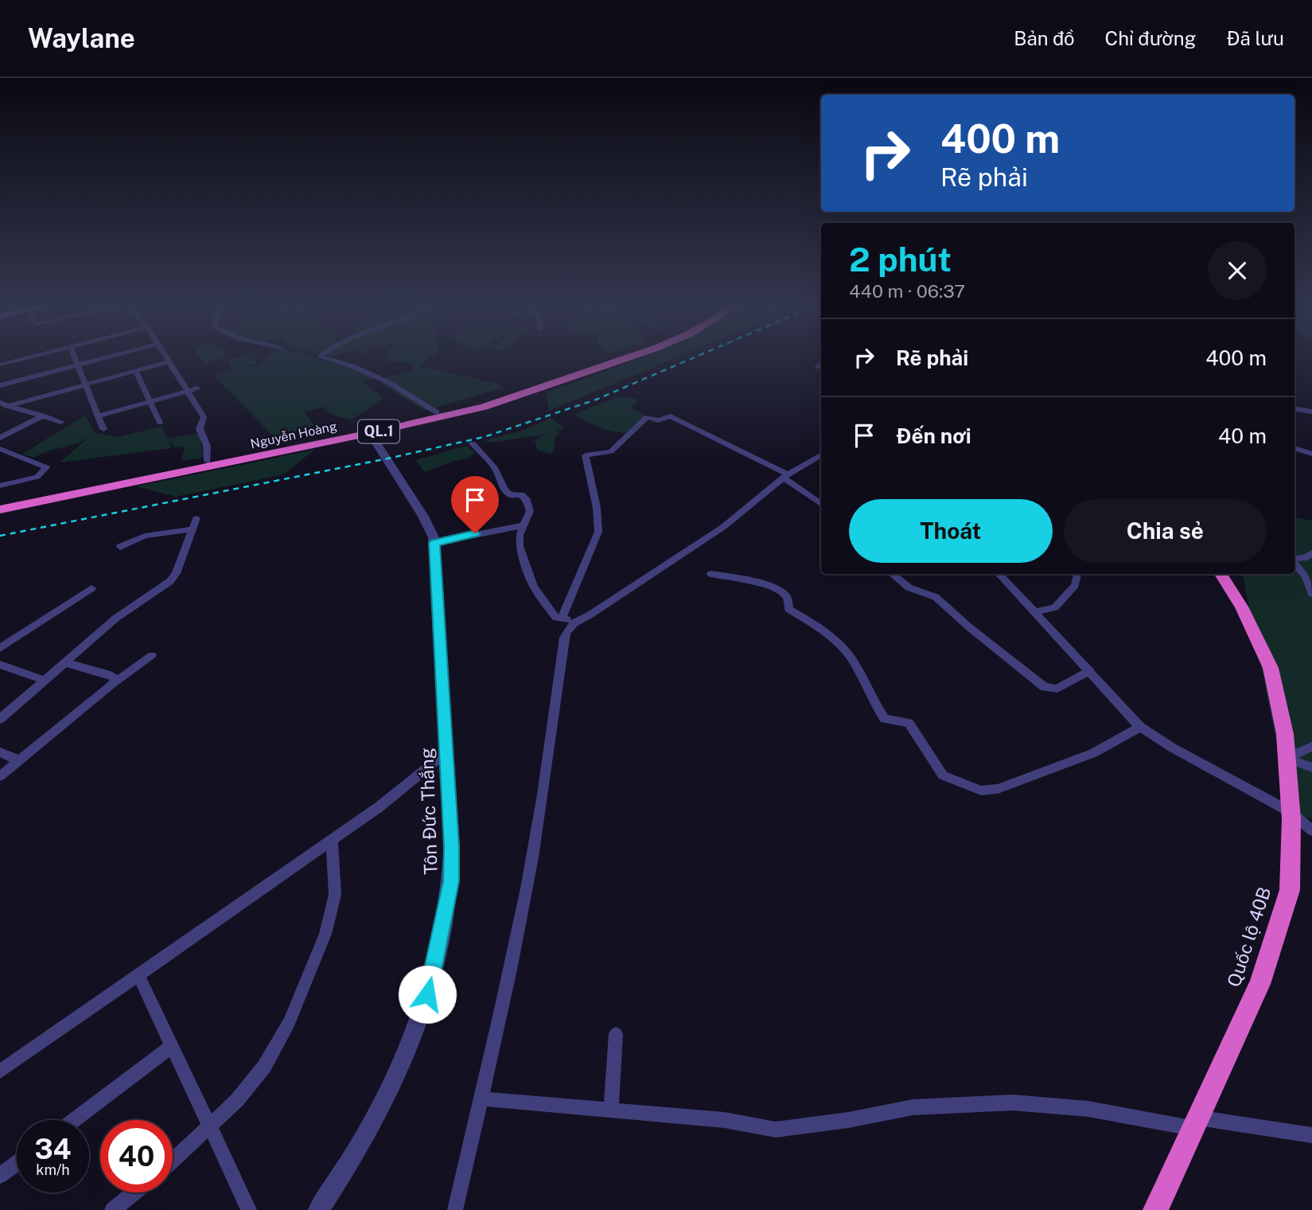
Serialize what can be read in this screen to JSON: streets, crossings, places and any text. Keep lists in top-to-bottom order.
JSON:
{
  "streets": {
    "highway": ["QL.1", "Nguyễn Hoàng", "Quốc lộ 40B"],
    "street": ["Tôn Đức Thắng"]
  },
  "crossings": [
    ["Nguyễn Hoàng", "Tôn Đức Thắng"]
  ],
  "page": {
    "header": "Waylane",
    "nav": ["Bản đồ", "Chỉ đường", "Đã lưu"],
    "turn": ["400 m", "Rẽ phải"],
    "heading": ["2 phút", "440 m · 06:37"],
    "list": [
      {
        "name": "Rẽ phải",
        "value": "400 m"
      },
      {
        "name": "Đến nơi",
        "value": "40 m"
      }
    ],
    "buttons": ["Thoát", "Chia sẻ"],
    "speed": "34 km/h",
    "limit": "40"
  }
}
